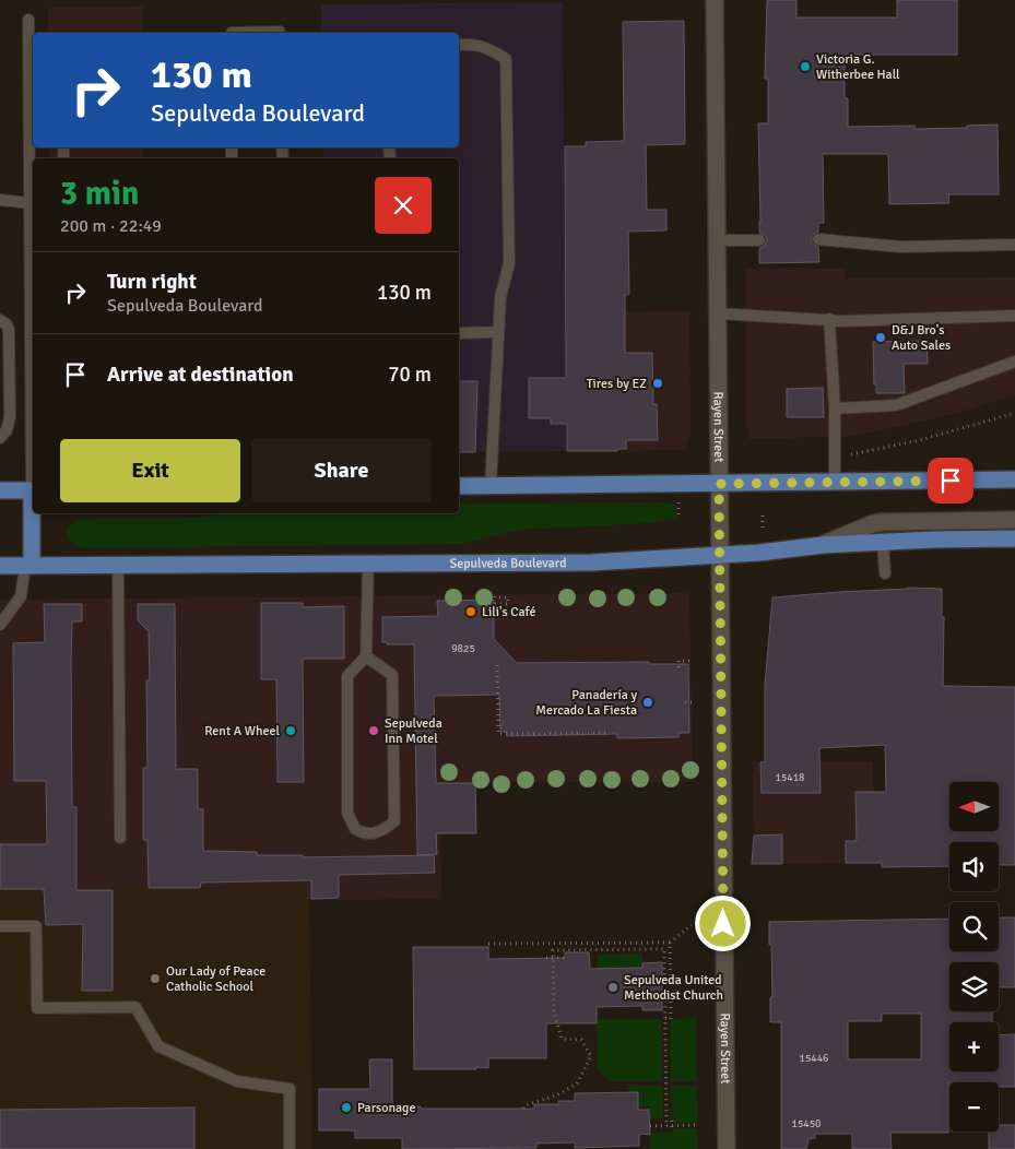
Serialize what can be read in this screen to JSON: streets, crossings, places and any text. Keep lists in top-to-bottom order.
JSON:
{
  "streets": {
    "main road": ["Sepulveda Boulevard"],
    "street": ["Rayen Street"]
  },
  "crossings": [
    ["Rayen Street", "Sepulveda Boulevard"]
  ],
  "places": [
    "Victoria G. Witherbee Hall",
    "D&J Bro's Auto Sales",
    "Tires by EZ",
    "Lili's Café",
    "Panadería y Mercado La Fiesta",
    "Rent A Wheel",
    "Sepulveda Inn Motel",
    "Our Lady of Peace Catholic School",
    "Sepulveda United Methodist Church",
    "Parsonage"
  ],
  "house_numbers": [
    "9825",
    "15418",
    "15446",
    "15450"
  ],
  "north": "left",
  "page": {
    "turn": ["130 m", "Sepulveda Boulevard"],
    "heading": ["3 min", "200 m · 22:49"],
    "list": [
      {
        "name": "Turn right",
        "note": "Sepulveda Boulevard",
        "value": "130 m"
      },
      {
        "name": "Arrive at destination",
        "value": "70 m"
      }
    ],
    "buttons": ["Exit", "Share"],
    "map_buttons": ["+", "−"]
  }
}
